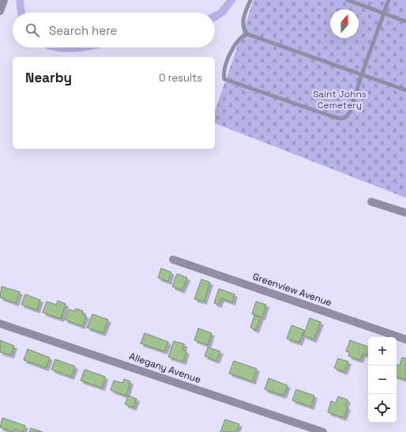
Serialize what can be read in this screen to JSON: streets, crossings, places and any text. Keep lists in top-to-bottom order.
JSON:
{
  "streets": {
    "street": ["Greenview Avenue", "Allegany Avenue"]
  },
  "parks": ["Saint Johns Cemetery"],
  "north": "top",
  "page": {
    "search": "Search here",
    "heading": ["Nearby", "0 results"],
    "map_buttons": ["+", "−"]
  }
}
